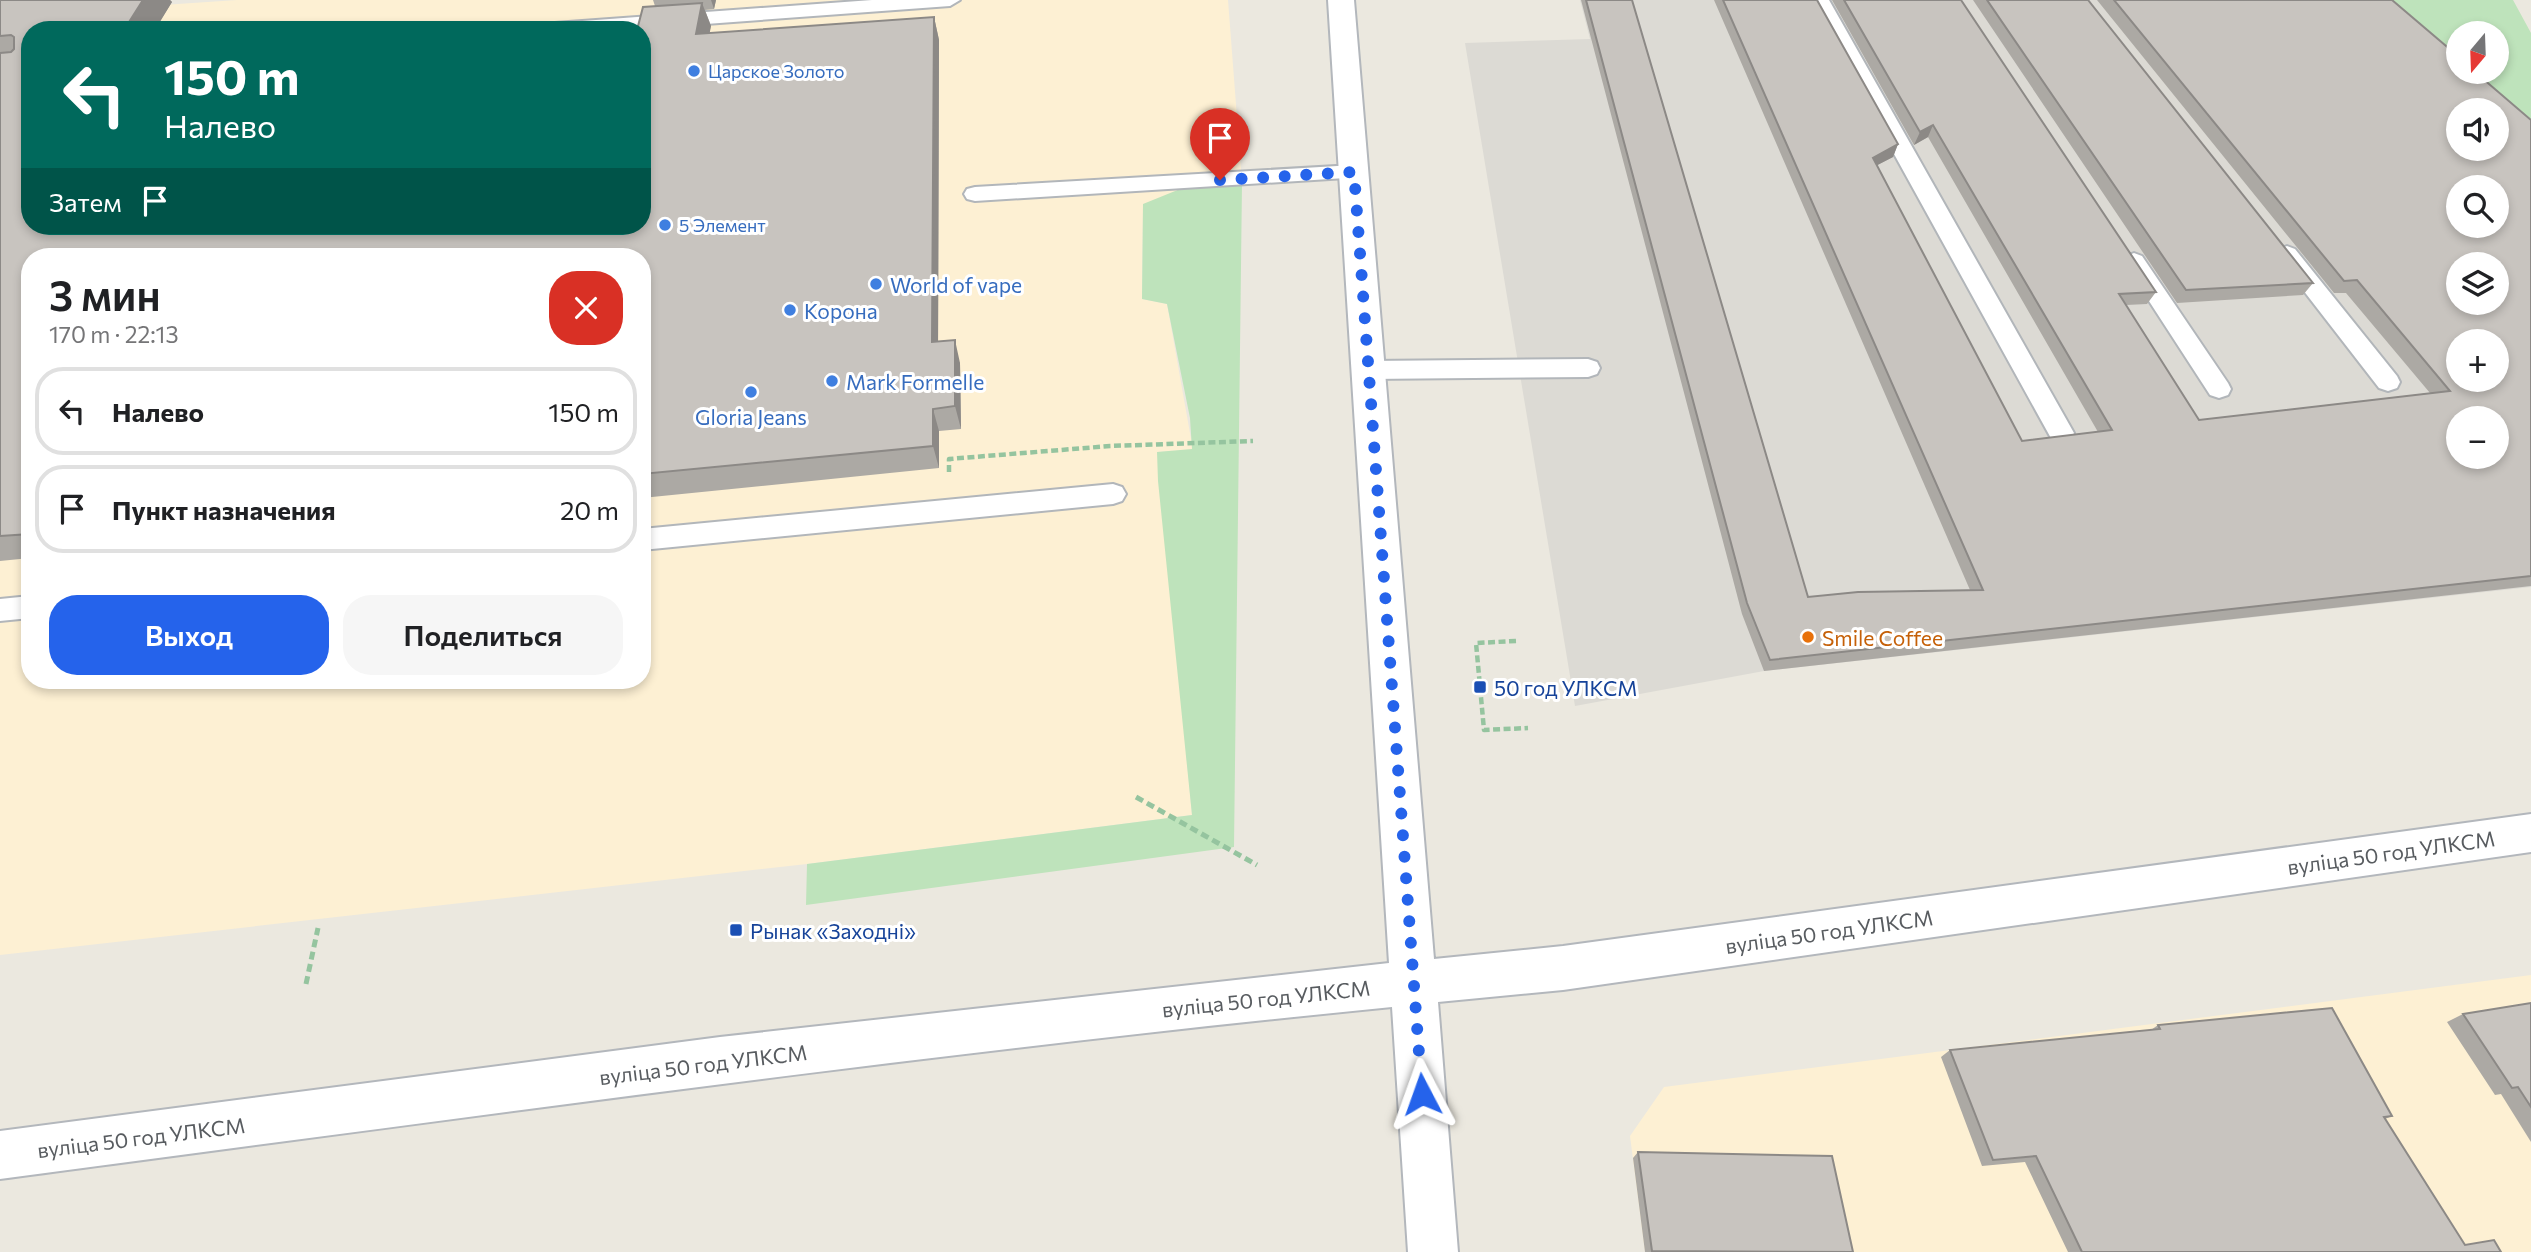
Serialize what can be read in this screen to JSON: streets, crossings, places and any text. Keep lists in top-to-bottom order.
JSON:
{
  "streets": {
    "main road": ["вуліца 50 год УЛКСМ"]
  },
  "places": {
    "other": [
      "Царское Золото",
      "5 Элемент",
      "World of vape",
      "Корона",
      "Mark Formelle",
      "Gloria Jeans",
      "Smile Coffee"
    ],
    "transit": ["50 год УЛКСМ", "Рынак «Заходні»"]
  },
  "north": "bottom",
  "page": {
    "map_buttons": ["+", "−"],
    "turn": ["150 m", "Налево"],
    "then": "Затем",
    "heading": ["3 мин", "170 m · 22:13"],
    "list": [
      {
        "name": "Налево",
        "value": "150 m"
      },
      {
        "name": "Пункт назначения",
        "value": "20 m"
      }
    ],
    "buttons": ["Выход", "Поделиться"]
  }
}
